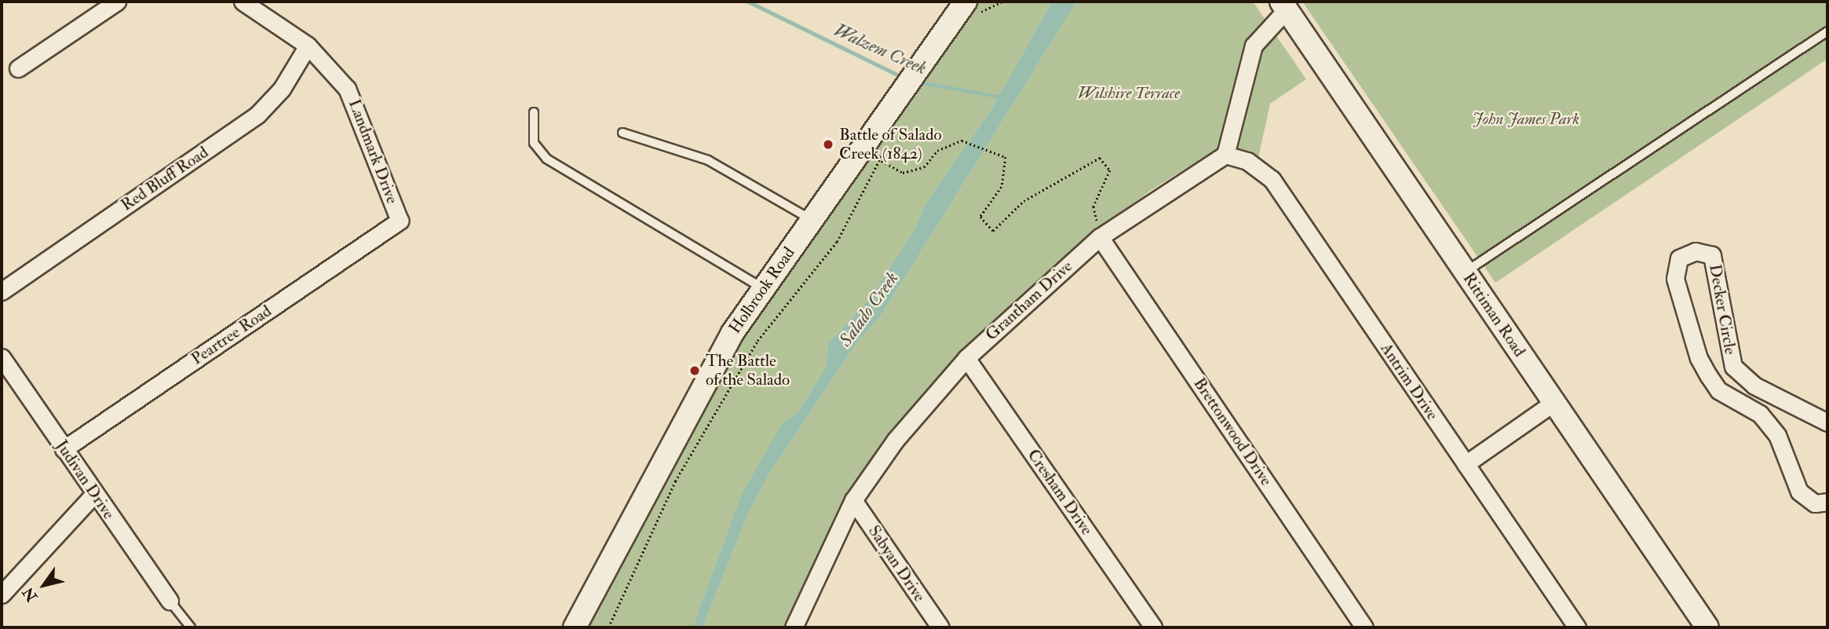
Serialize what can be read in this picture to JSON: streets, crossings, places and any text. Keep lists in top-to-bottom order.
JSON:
{
  "streets": {
    "main road": ["Holbrook Road", "Rittiman Road"],
    "street": [
      "Landmark Drive",
      "Red Bluff Road",
      "Grantham Drive",
      "Decker Circle",
      "Peartree Road",
      "Antrim Drive",
      "Brettonwood Drive",
      "Judivan Drive",
      "Cresham Drive",
      "Sabyan Drive"
    ]
  },
  "crossings": [
    ["Landmark Drive", "Red Bluff Road"],
    ["Landmark Drive", "Peartree Road"],
    ["Grantham Drive", "Antrim Drive"],
    ["Grantham Drive", "Brettonwood Drive"],
    ["Grantham Drive", "Cresham Drive"],
    ["Grantham Drive", "Sabyan Drive"],
    ["Peartree Road", "Judivan Drive"]
  ],
  "water": ["Walzem Creek", "Salado Creek"],
  "parks": ["Wilshire Terrace", "John James Park"],
  "places": ["Battle of Salado Creek (1842)", "The Battle of the Salado"],
  "north": "bottom left"
}
